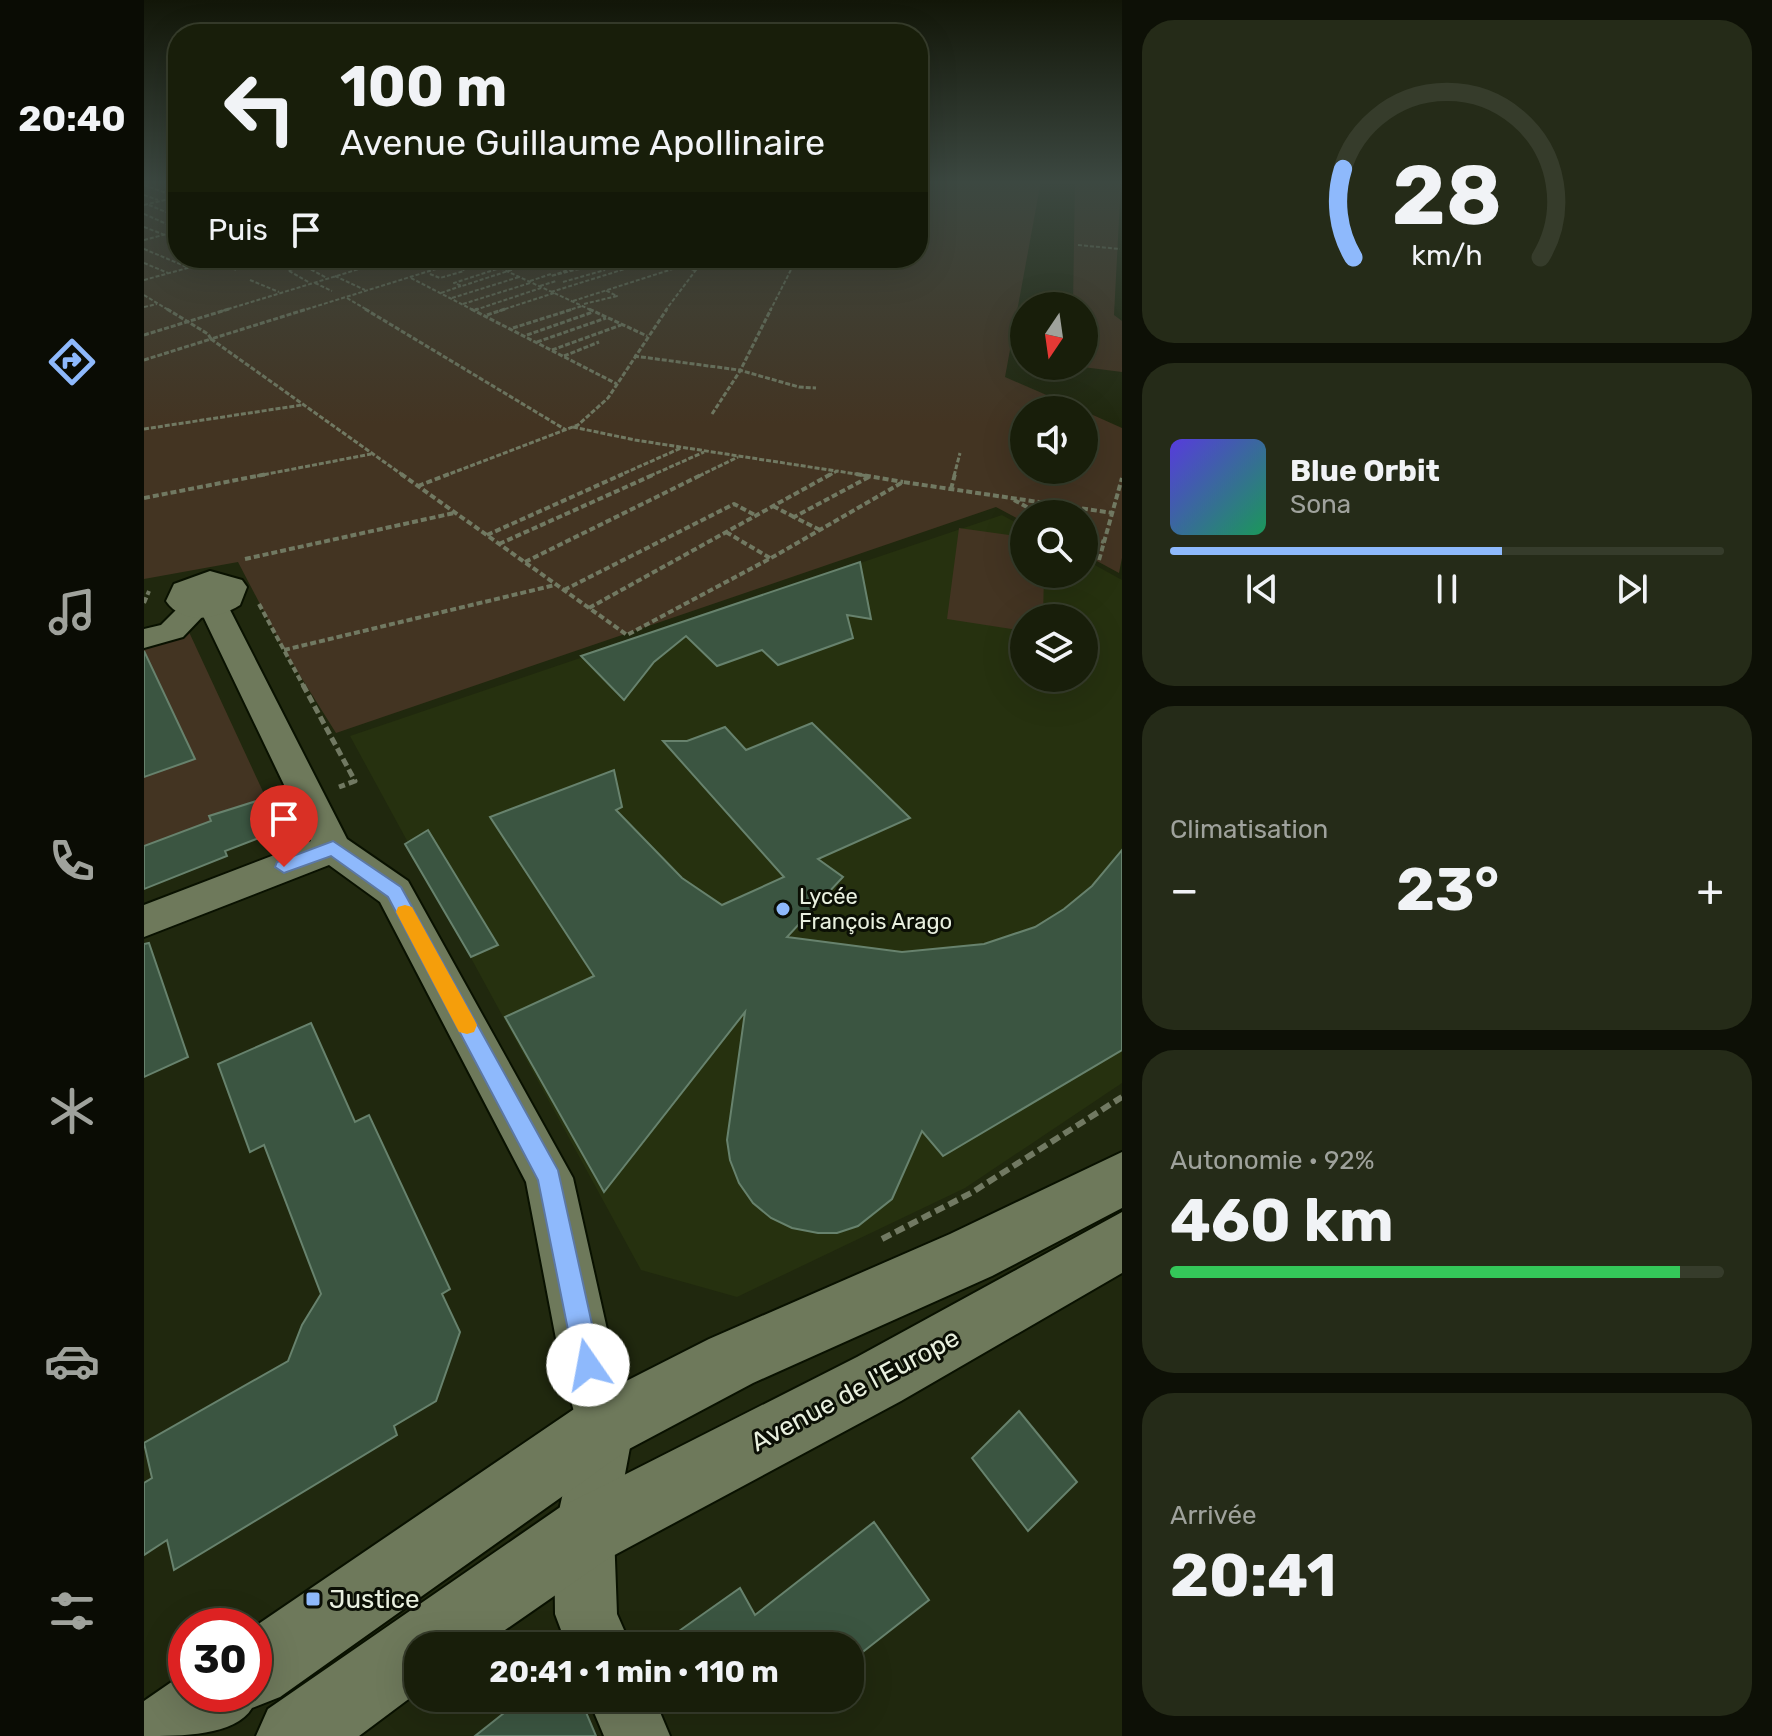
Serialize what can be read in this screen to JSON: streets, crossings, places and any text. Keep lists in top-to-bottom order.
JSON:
{
  "streets": {
    "main road": ["Avenue de l'Europe"]
  },
  "places": {
    "other": ["Lycée François Arago"],
    "transit": ["Justice"]
  },
  "north": "bottom",
  "page": {
    "tabs": "20:40",
    "turn": ["100 m", "Avenue Guillaume Apollinaire"],
    "then": "Puis",
    "song": ["Blue Orbit", "Sona"],
    "tile": [
      "Climatisation",
      ["Autonomie · 92%", "460 km"],
      ["Arrivée", "20:41"]
    ],
    "heat": ["−", "23°", "+"],
    "limit": "30",
    "trip": "20:41 · 1 min · 110 m",
    "gauge": ["28", "km/h"]
  }
}
